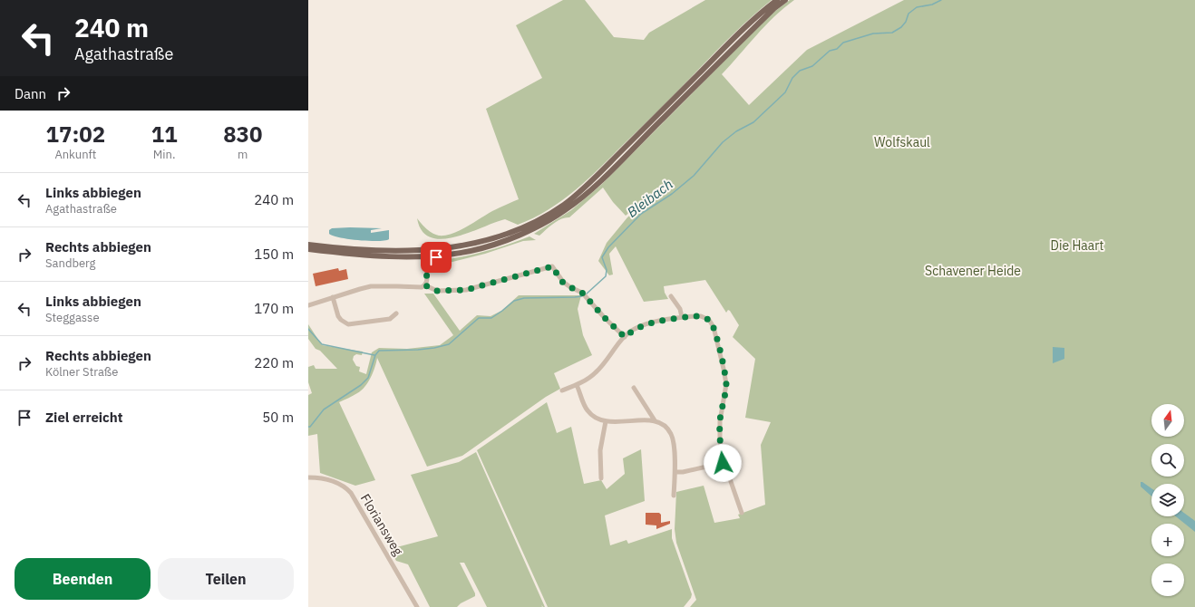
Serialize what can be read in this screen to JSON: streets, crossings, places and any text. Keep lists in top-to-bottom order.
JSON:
{
  "streets": {
    "street": ["Floriansweg"]
  },
  "water": ["Bleibach"],
  "parks": ["Wolfskaul", "Die Haart", "Schavener Heide"],
  "north": "top",
  "page": {
    "turn": ["240 m", "Agathastraße"],
    "then": "Dann",
    "eta": [
      "17:02",
      "Ankunft",
      "11",
      "Min.",
      "830",
      "m"
    ],
    "list": [
      {
        "name": "Links abbiegen",
        "note": "Agathastraße",
        "value": "240 m"
      },
      {
        "name": "Rechts abbiegen",
        "note": "Sandberg",
        "value": "150 m"
      },
      {
        "name": "Links abbiegen",
        "note": "Steggasse",
        "value": "170 m"
      },
      {
        "name": "Rechts abbiegen",
        "note": "Kölner Straße",
        "value": "220 m"
      },
      {
        "name": "Ziel erreicht",
        "value": "50 m"
      }
    ],
    "map_buttons": ["+", "−"],
    "buttons": ["Beenden", "Teilen"]
  }
}
